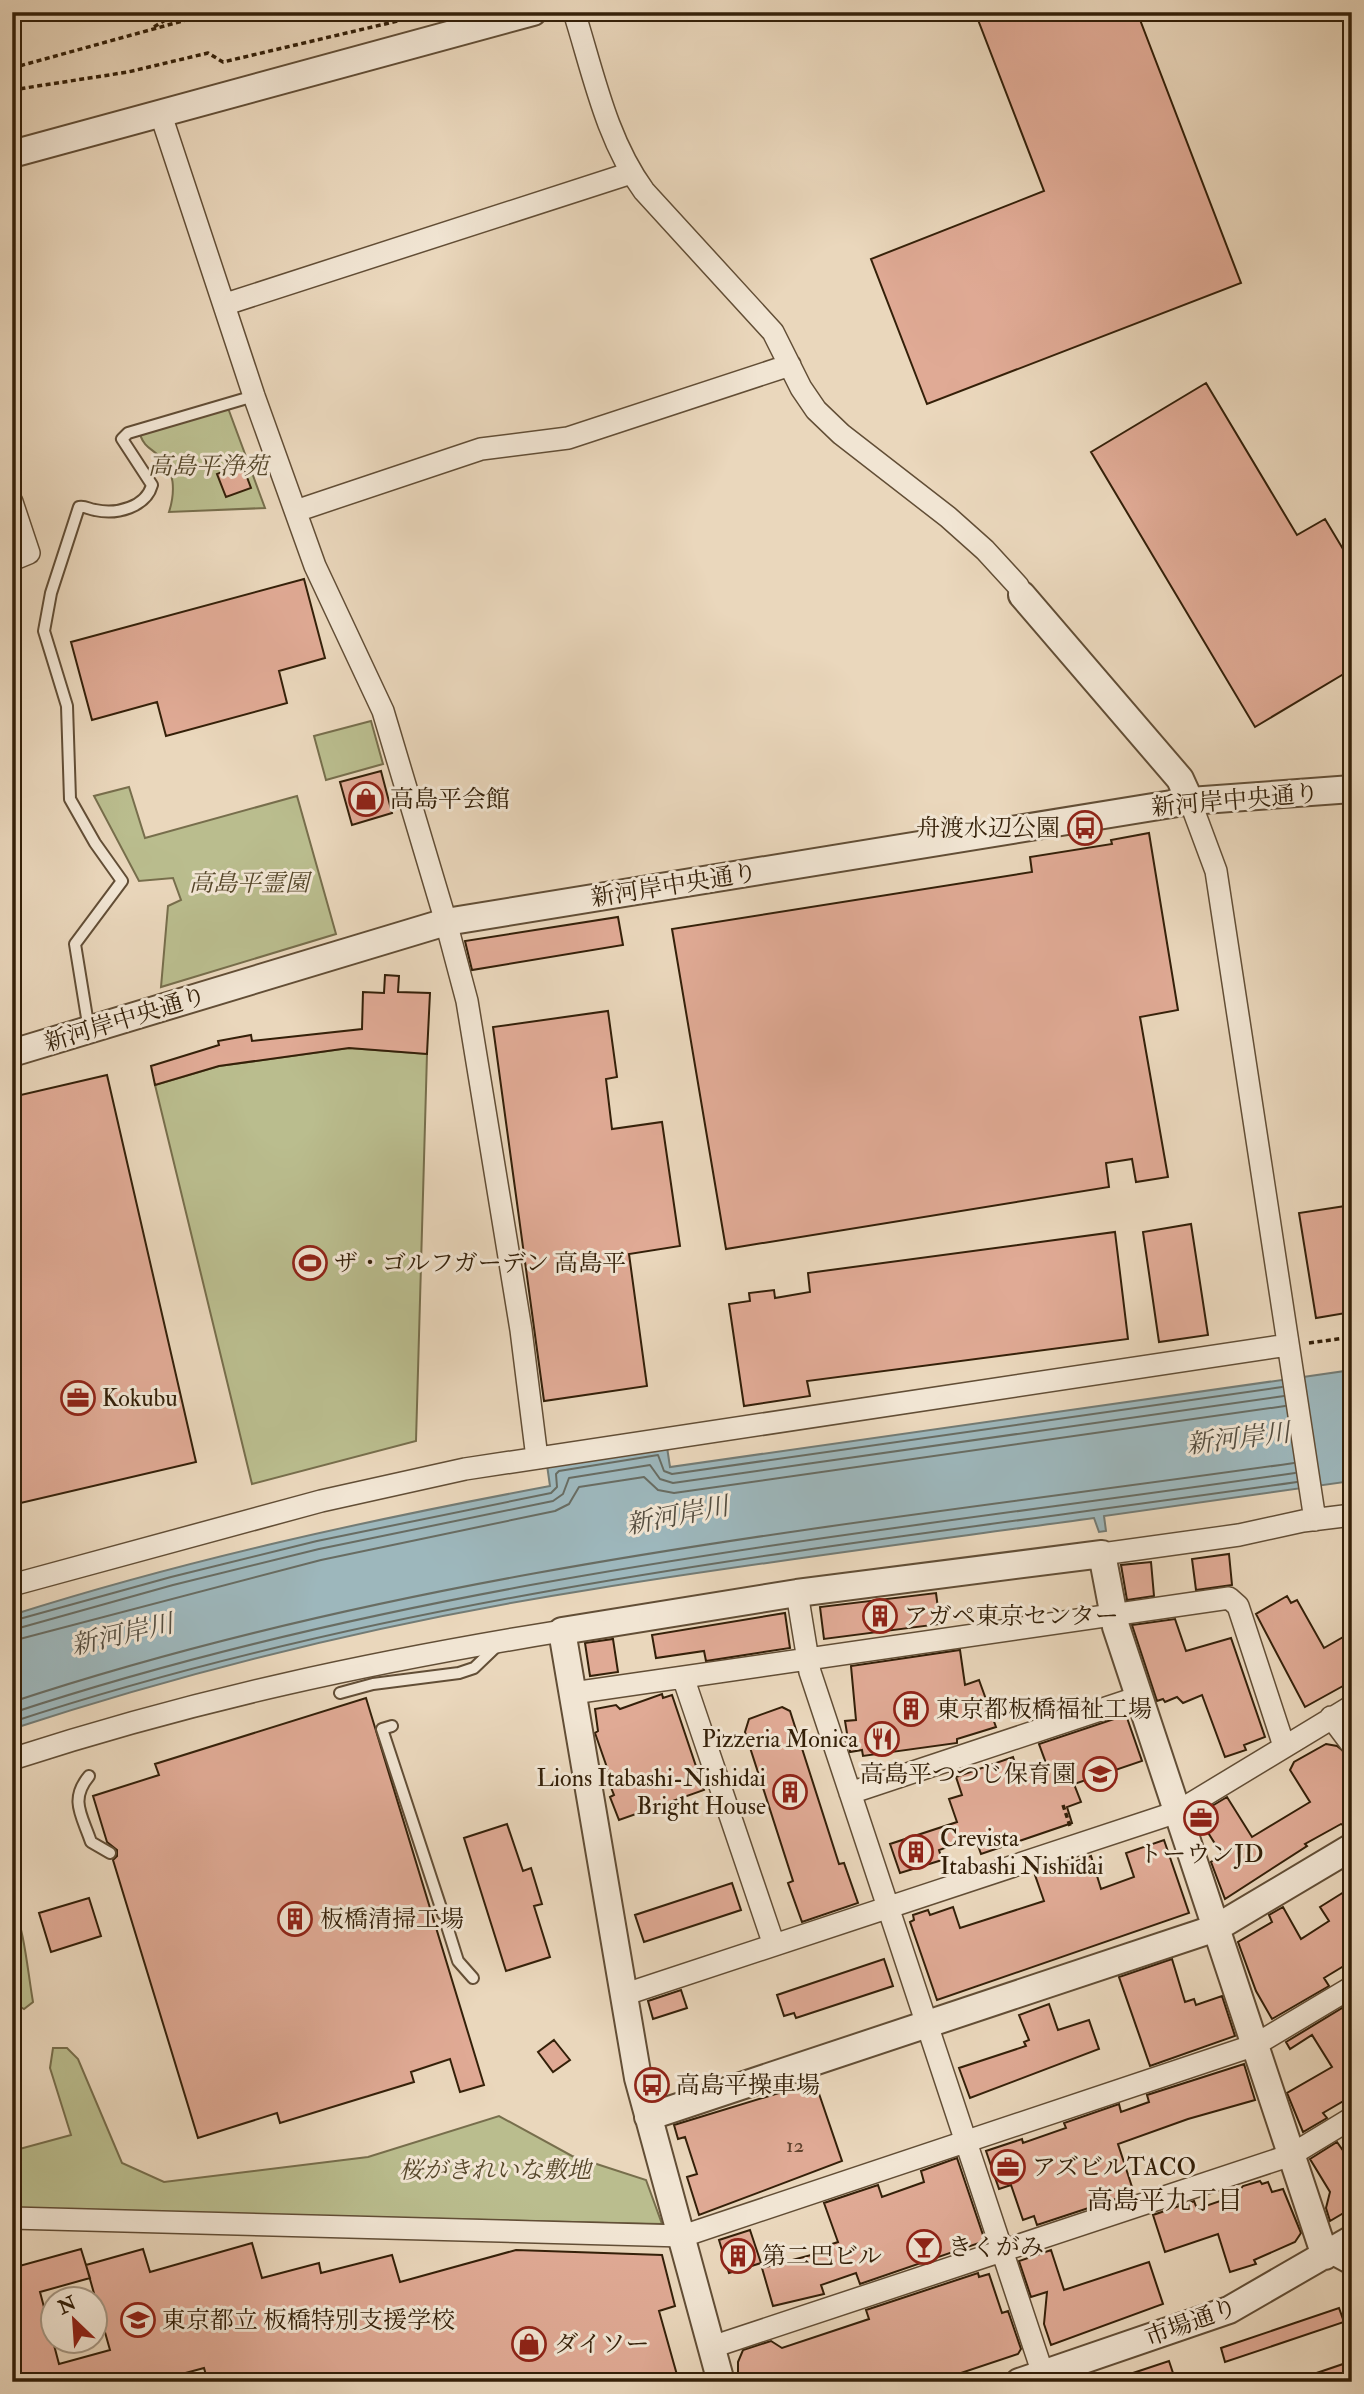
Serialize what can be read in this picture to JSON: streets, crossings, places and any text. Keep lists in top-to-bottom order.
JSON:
{
  "streets": {
    "street": ["新河岸中央通り", "市場通り"]
  },
  "districts": ["高島平九丁目"],
  "water": ["新河岸川"],
  "parks": ["高島平浄苑", "高島平霊園", "桜がきれいな敷地"],
  "places": {
    "shop": ["高島平会館", "ダイソー"],
    "bus stop": ["舟渡水辺公園", "高島平操車場"],
    "sports": ["ザ・ゴルフガーデン 高島平"],
    "office": ["Kokubu", "トーウンJD", "アズビルTACO"],
    "building": [
      "アガペ東京センター",
      "東京都板橋福祉工場",
      "Lions Itabashi-Nishidai Bright House",
      "Crevista Itabashi Nishidai",
      "板橋清掃工場",
      "第二巴ビル"
    ],
    "restaurant": ["Pizzeria Monica"],
    "school or university": ["高島平つつじ保育園", "東京都立 板橋特別支援学校"],
    "bar": ["きくがみ"]
  },
  "house_numbers": ["12"],
  "north": "top left"
}
